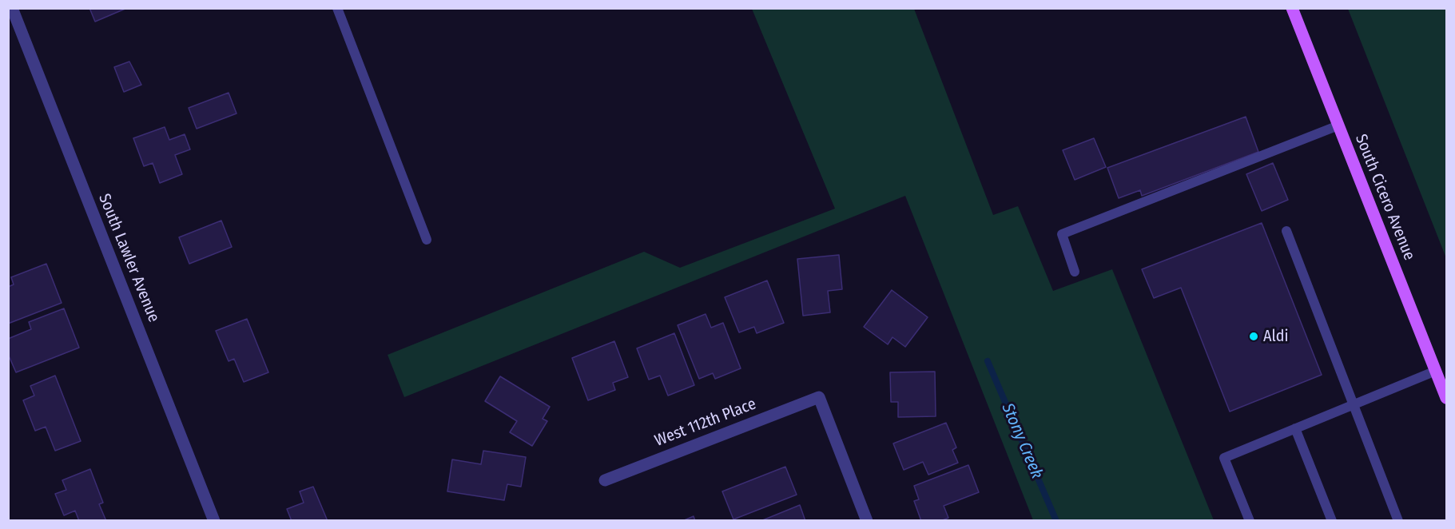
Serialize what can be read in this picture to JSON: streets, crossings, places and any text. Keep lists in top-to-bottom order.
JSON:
{
  "streets": {
    "main road": ["South Cicero Avenue"],
    "street": ["South Lawler Avenue", "West 112th Place"]
  },
  "water": ["Stony Creek"],
  "places": ["Aldi"]
}
